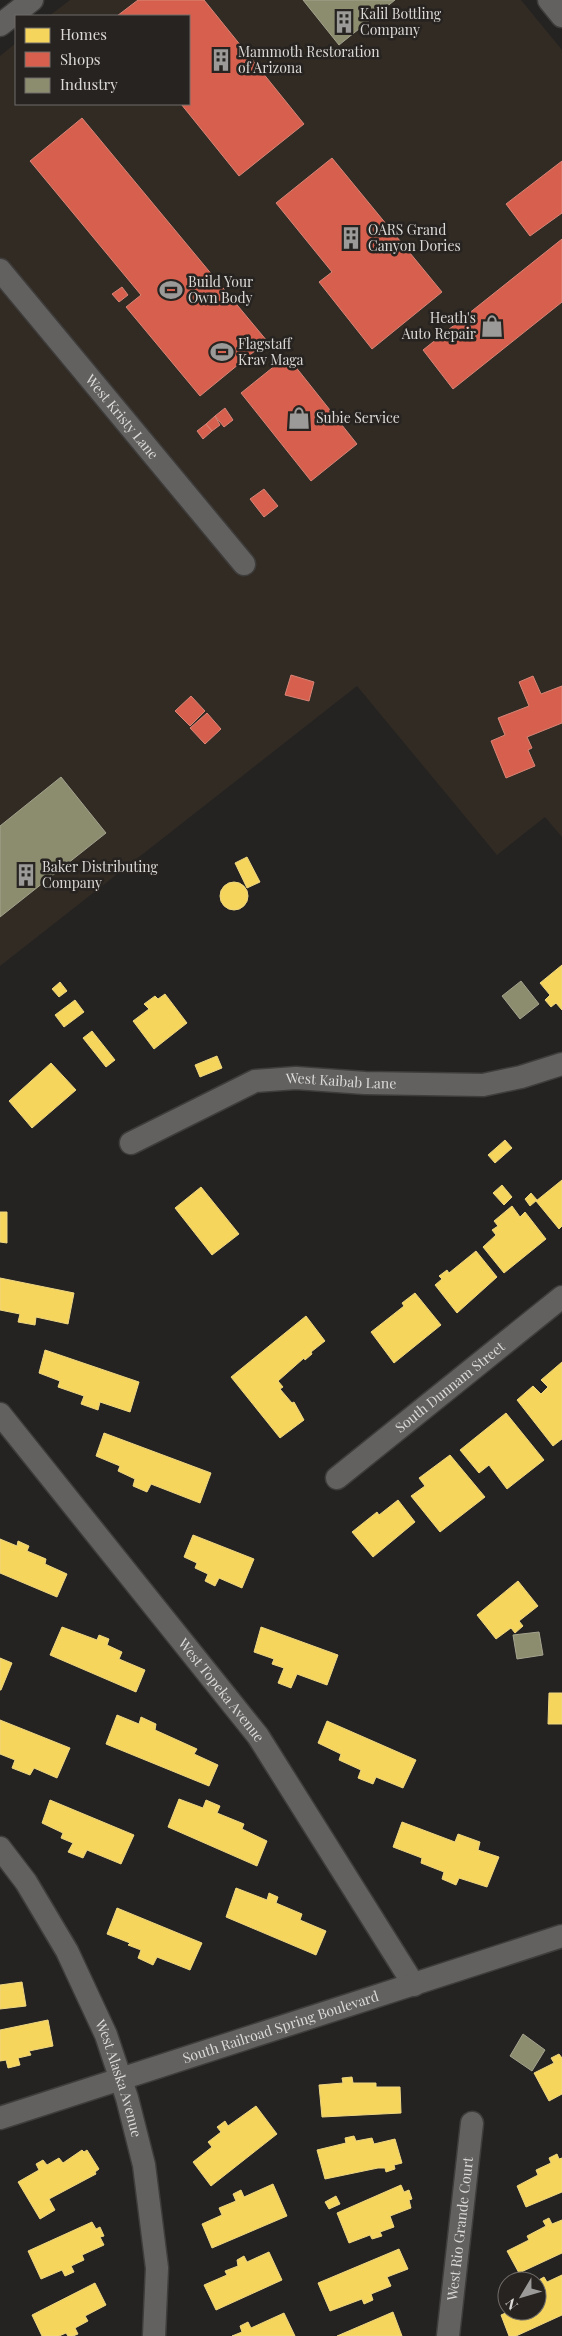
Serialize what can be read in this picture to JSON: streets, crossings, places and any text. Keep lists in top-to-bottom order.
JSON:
{
  "streets": {
    "street": [
      "West Kristy Lane",
      "West Kaibab Lane",
      "South Dunnam Street",
      "West Topeka Avenue",
      "South Railroad Spring Boulevard",
      "West Alaska Avenue",
      "West Rio Grande Court"
    ]
  },
  "crossings": [
    ["West Topeka Avenue", "South Railroad Spring Boulevard"],
    ["South Railroad Spring Boulevard", "West Alaska Avenue"]
  ],
  "places": {
    "building": [
      "Kalil Bottling Company",
      "Mammoth Restoration of Arizona",
      "OARS Grand Canyon Dories",
      "Baker Distributing Company"
    ],
    "sports": ["Build Your Own Body", "Flagstaff Krav Maga"],
    "shop": ["Heath's Auto Repair", "Subie Service"]
  },
  "legend": ["Homes", "Shops", "Industry"],
  "north": "bottom left"
}
